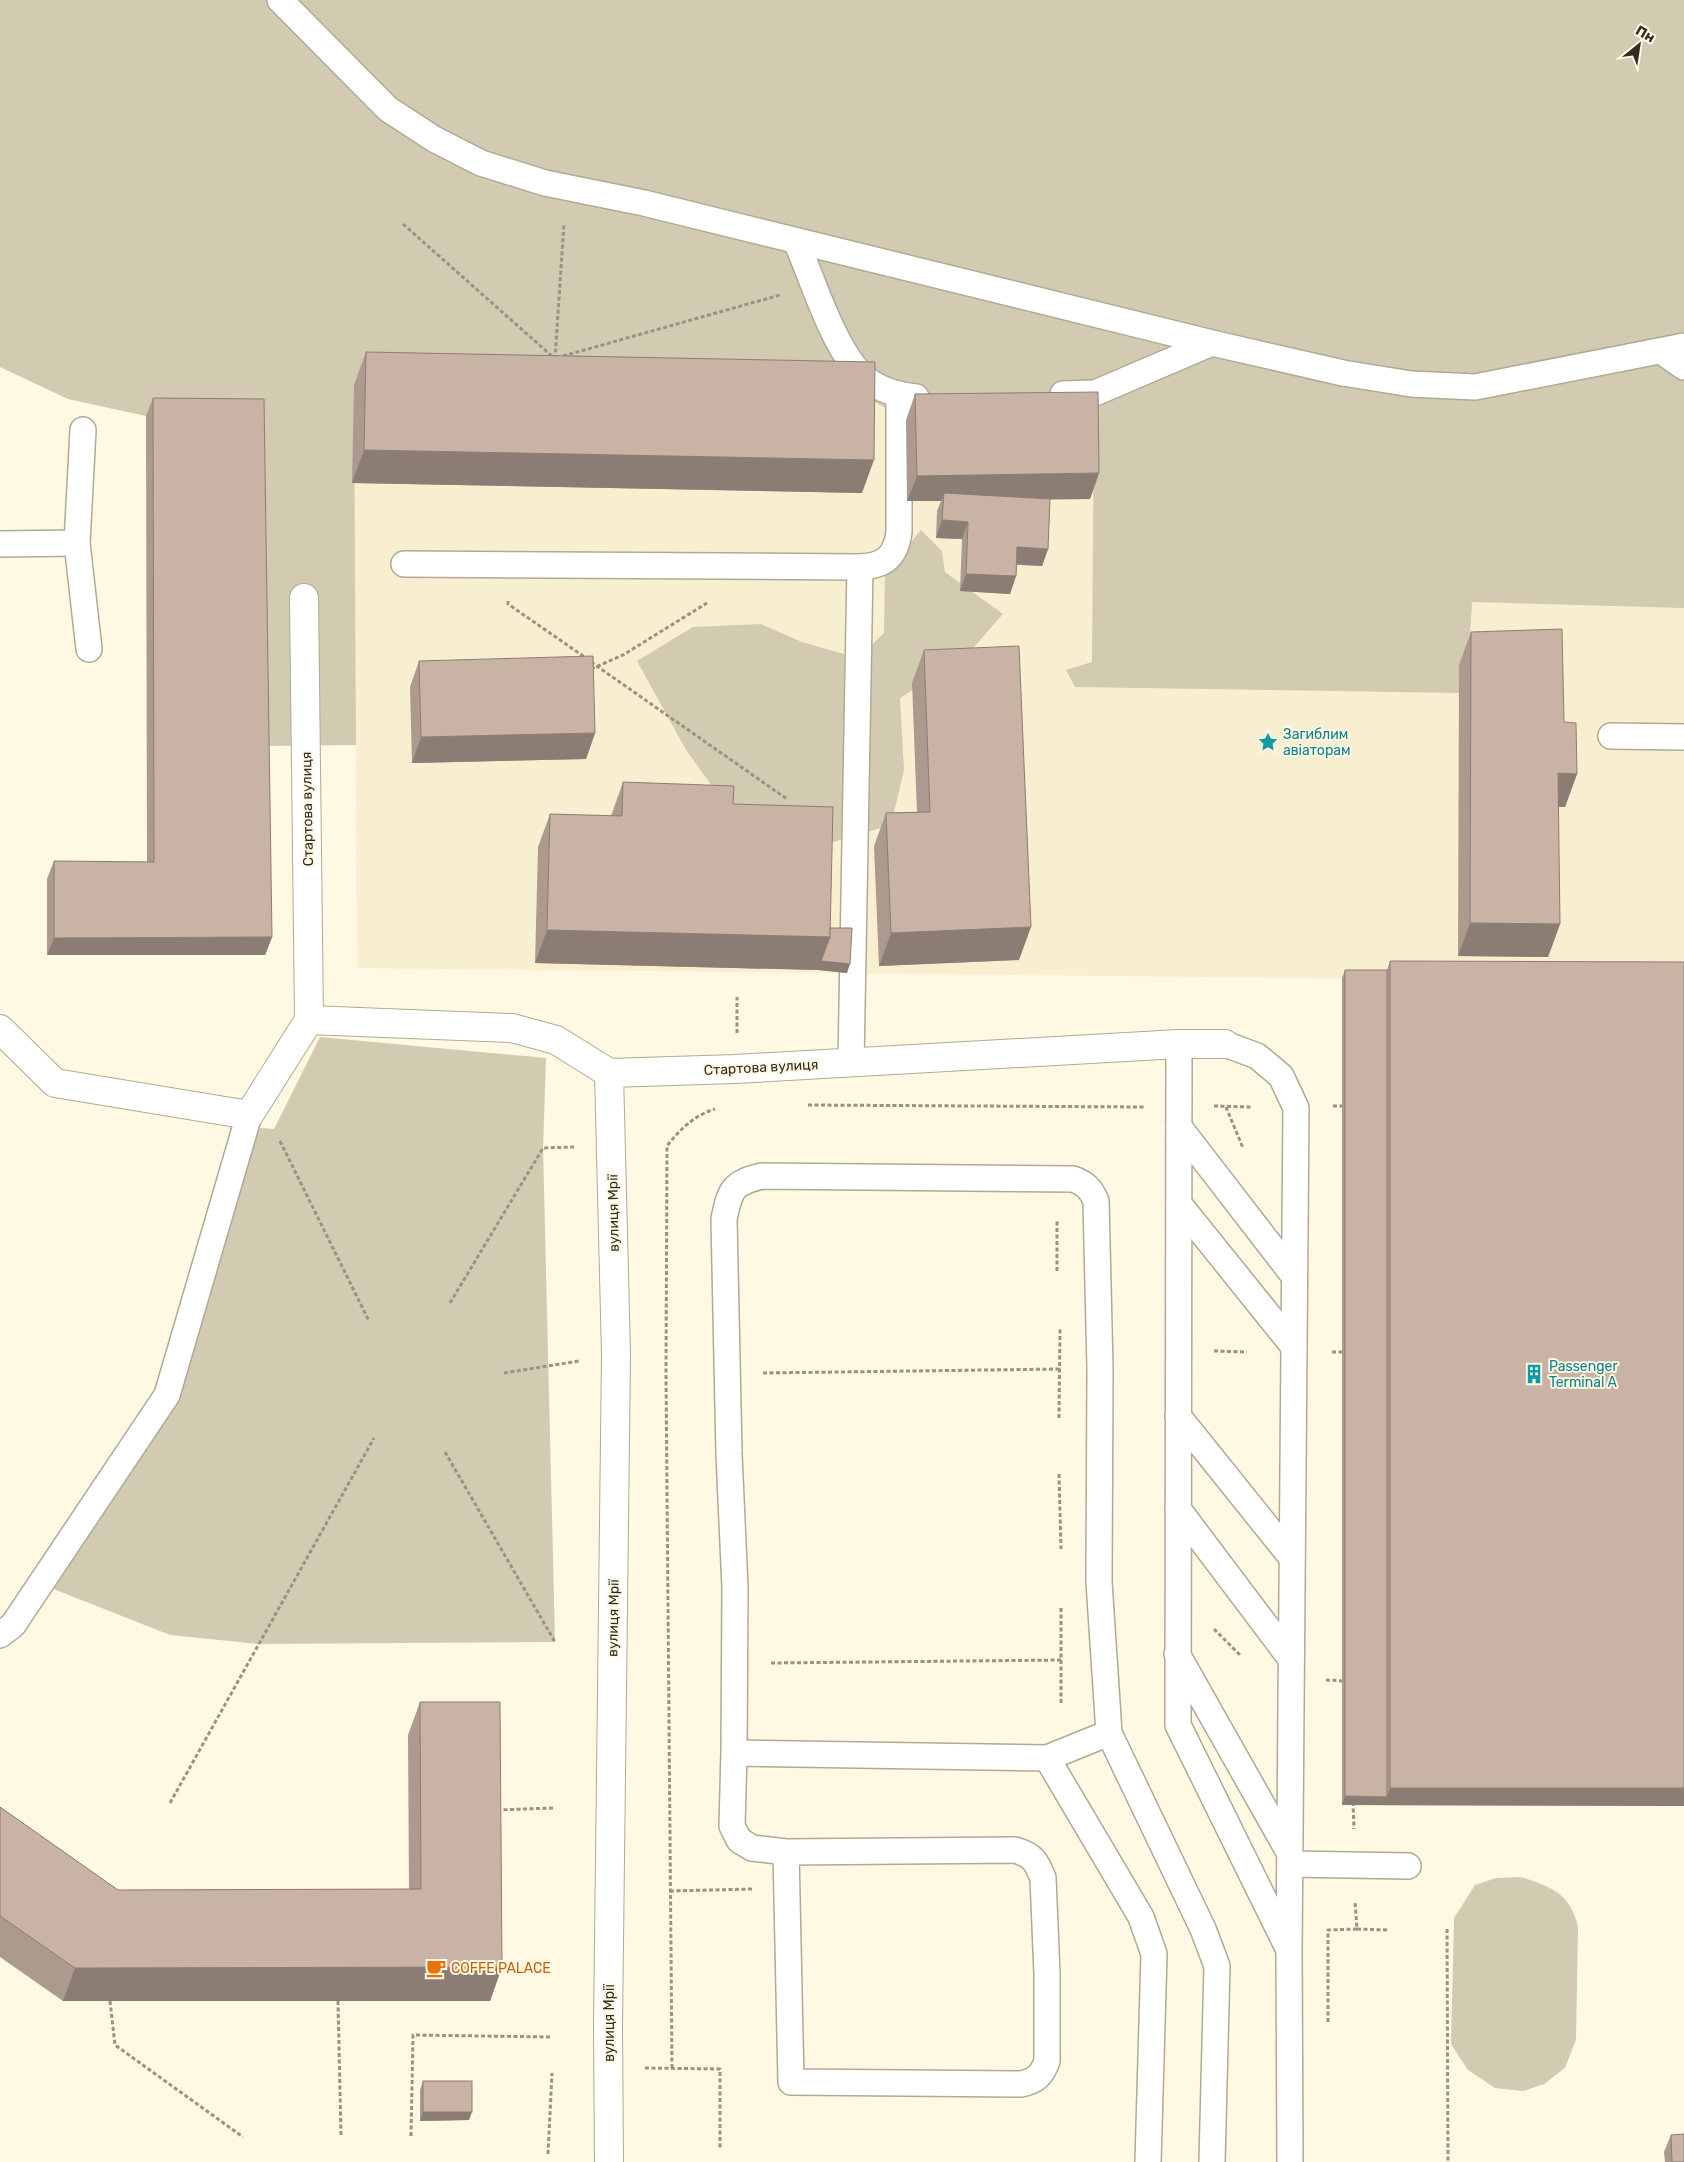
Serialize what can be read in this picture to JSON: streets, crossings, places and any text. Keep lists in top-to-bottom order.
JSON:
{
  "streets": {
    "street": ["Стартова вулиця", "вулиця Мрії"]
  },
  "crossings": [
    ["Стартова вулиця", "вулиця Мрії"]
  ],
  "places": {
    "place": ["Загиблим авіаторам"],
    "building": ["Passenger Terminal A"],
    "cafe": ["COFFE PALACE"]
  },
  "north": "top right"
}
